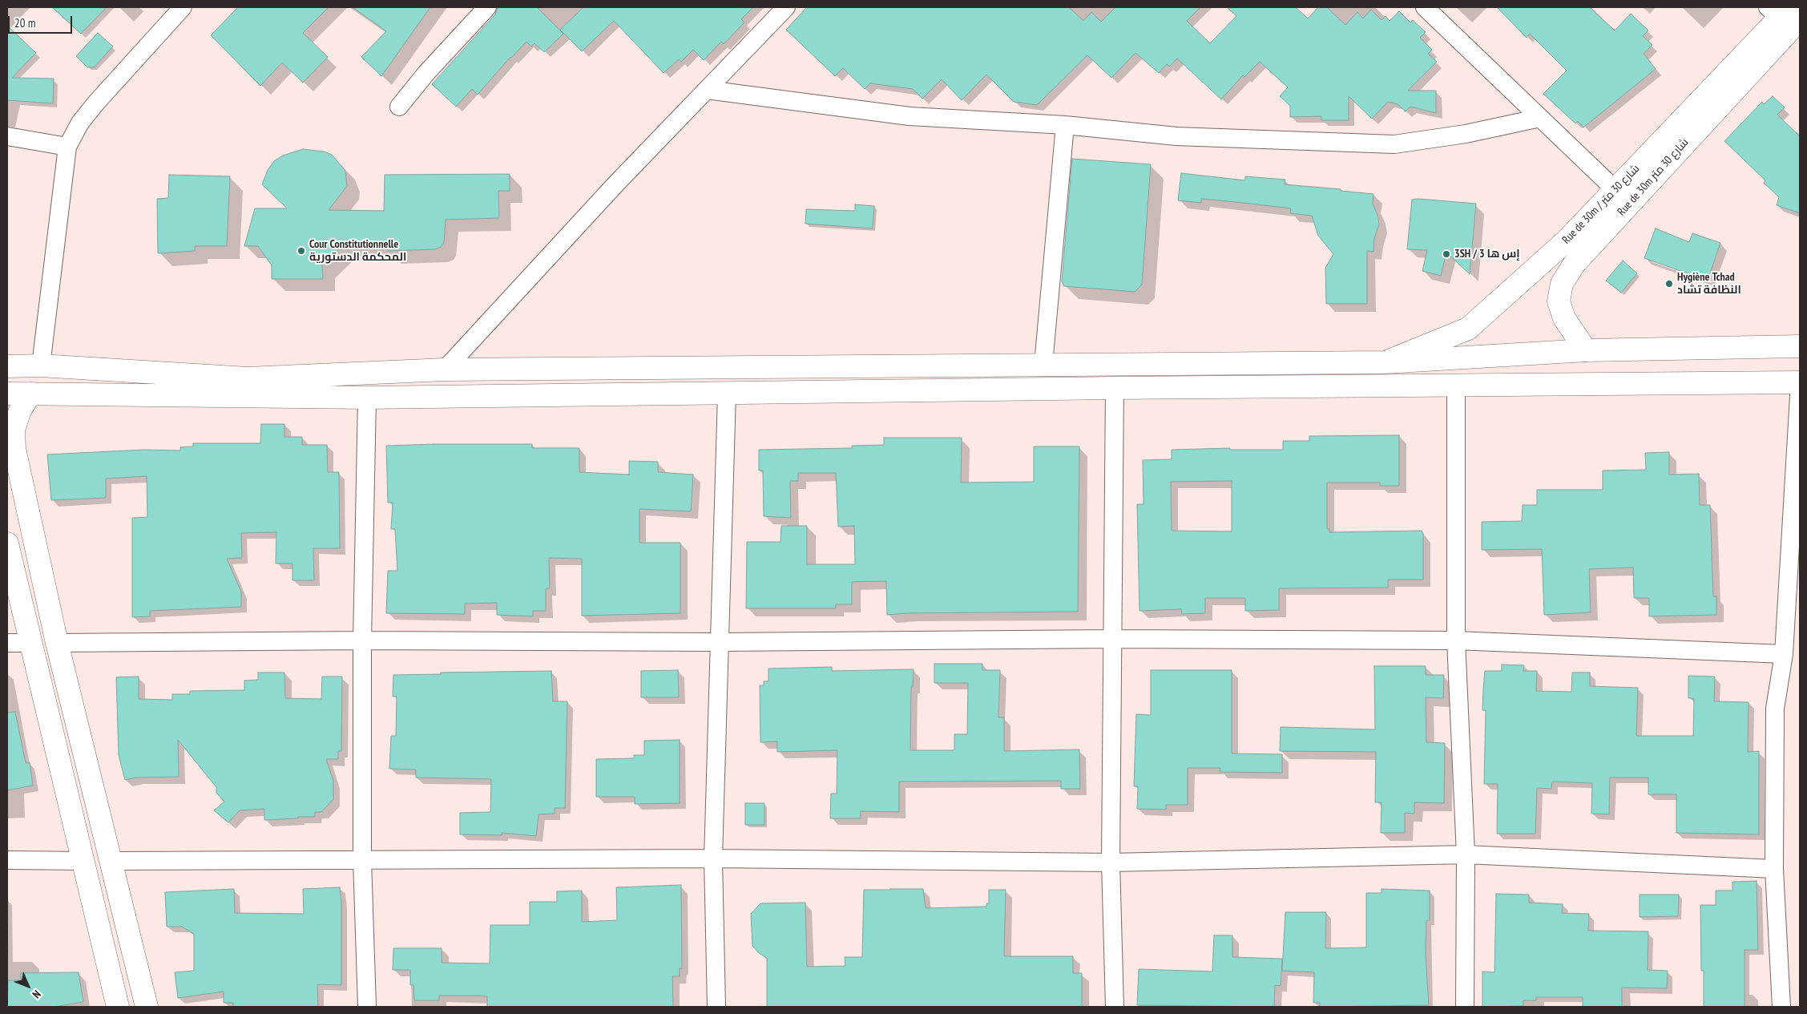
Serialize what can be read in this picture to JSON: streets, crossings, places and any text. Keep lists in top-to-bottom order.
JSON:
{
  "streets": {
    "main road": ["Rue de 30m شارع 30 متر", "Rue de 30m / شارع 30 متر"]
  },
  "crossings": [
    ["Rue de 30m شارع 30 متر", "Rue de 30m / شارع 30 متر"]
  ],
  "places": ["Cour Constitutionnelle المحكمة الدستورية", "3SH / 3 إس ها", "Hygiène Tchad النظافة تشاد"],
  "scale_bar": "20 m",
  "north": "bottom right"
}
